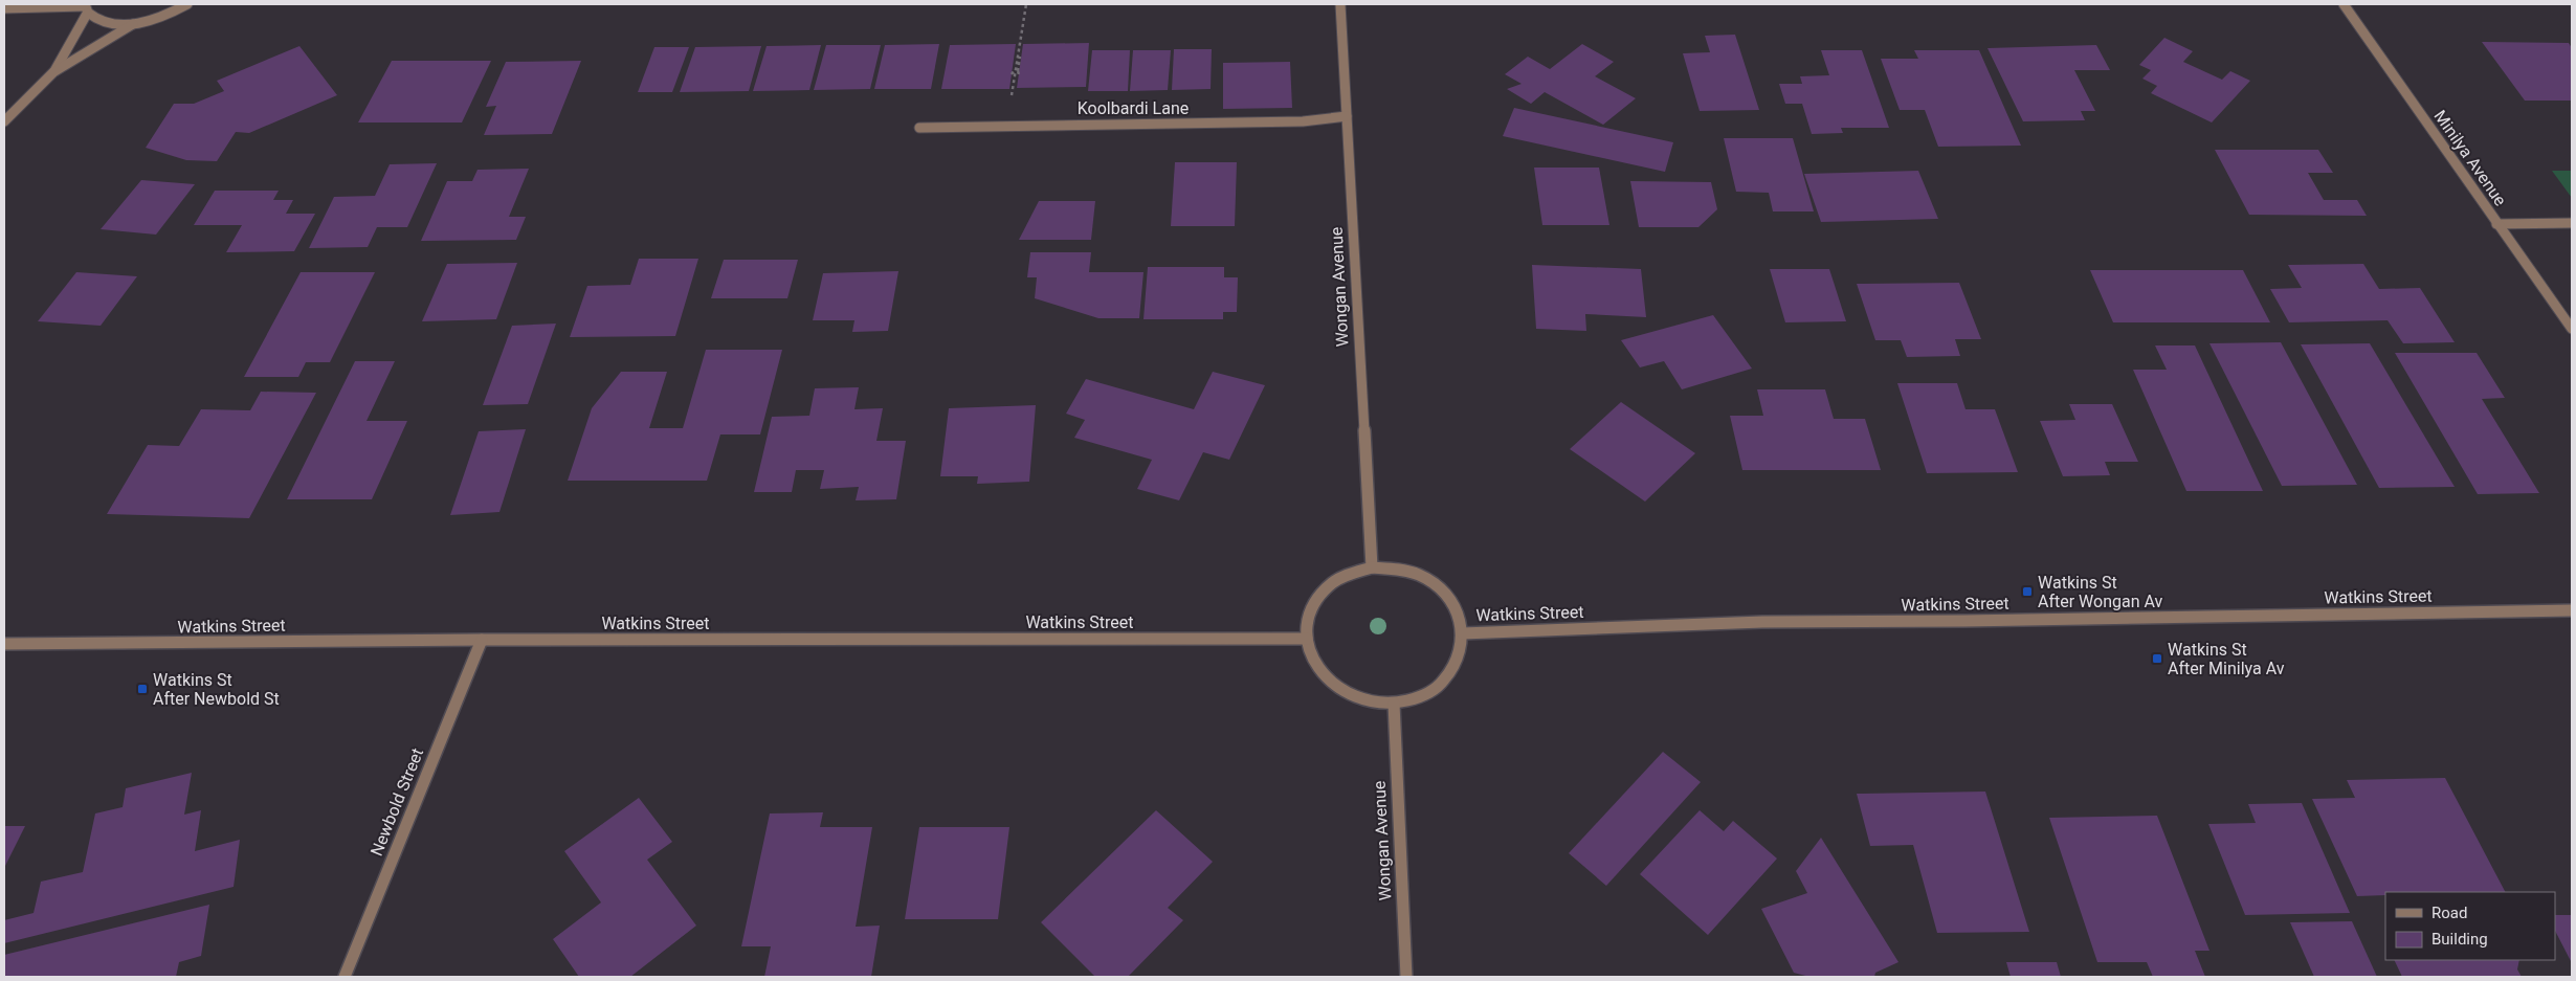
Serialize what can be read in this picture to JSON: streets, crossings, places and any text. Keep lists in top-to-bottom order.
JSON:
{
  "streets": {
    "street": [
      "Koolbardi Lane",
      "Minilya Avenue",
      "Wongan Avenue",
      "Watkins Street",
      "Newbold Street"
    ]
  },
  "crossings": [
    ["Koolbardi Lane", "Wongan Avenue"],
    ["Wongan Avenue", "Watkins Street"],
    ["Watkins Street", "Newbold Street"]
  ],
  "places": {
    "transit": ["Watkins St After Wongan Av", "Watkins St After Minilya Av", "Watkins St After Newbold St"]
  },
  "legend": ["Road", "Building"]
}
